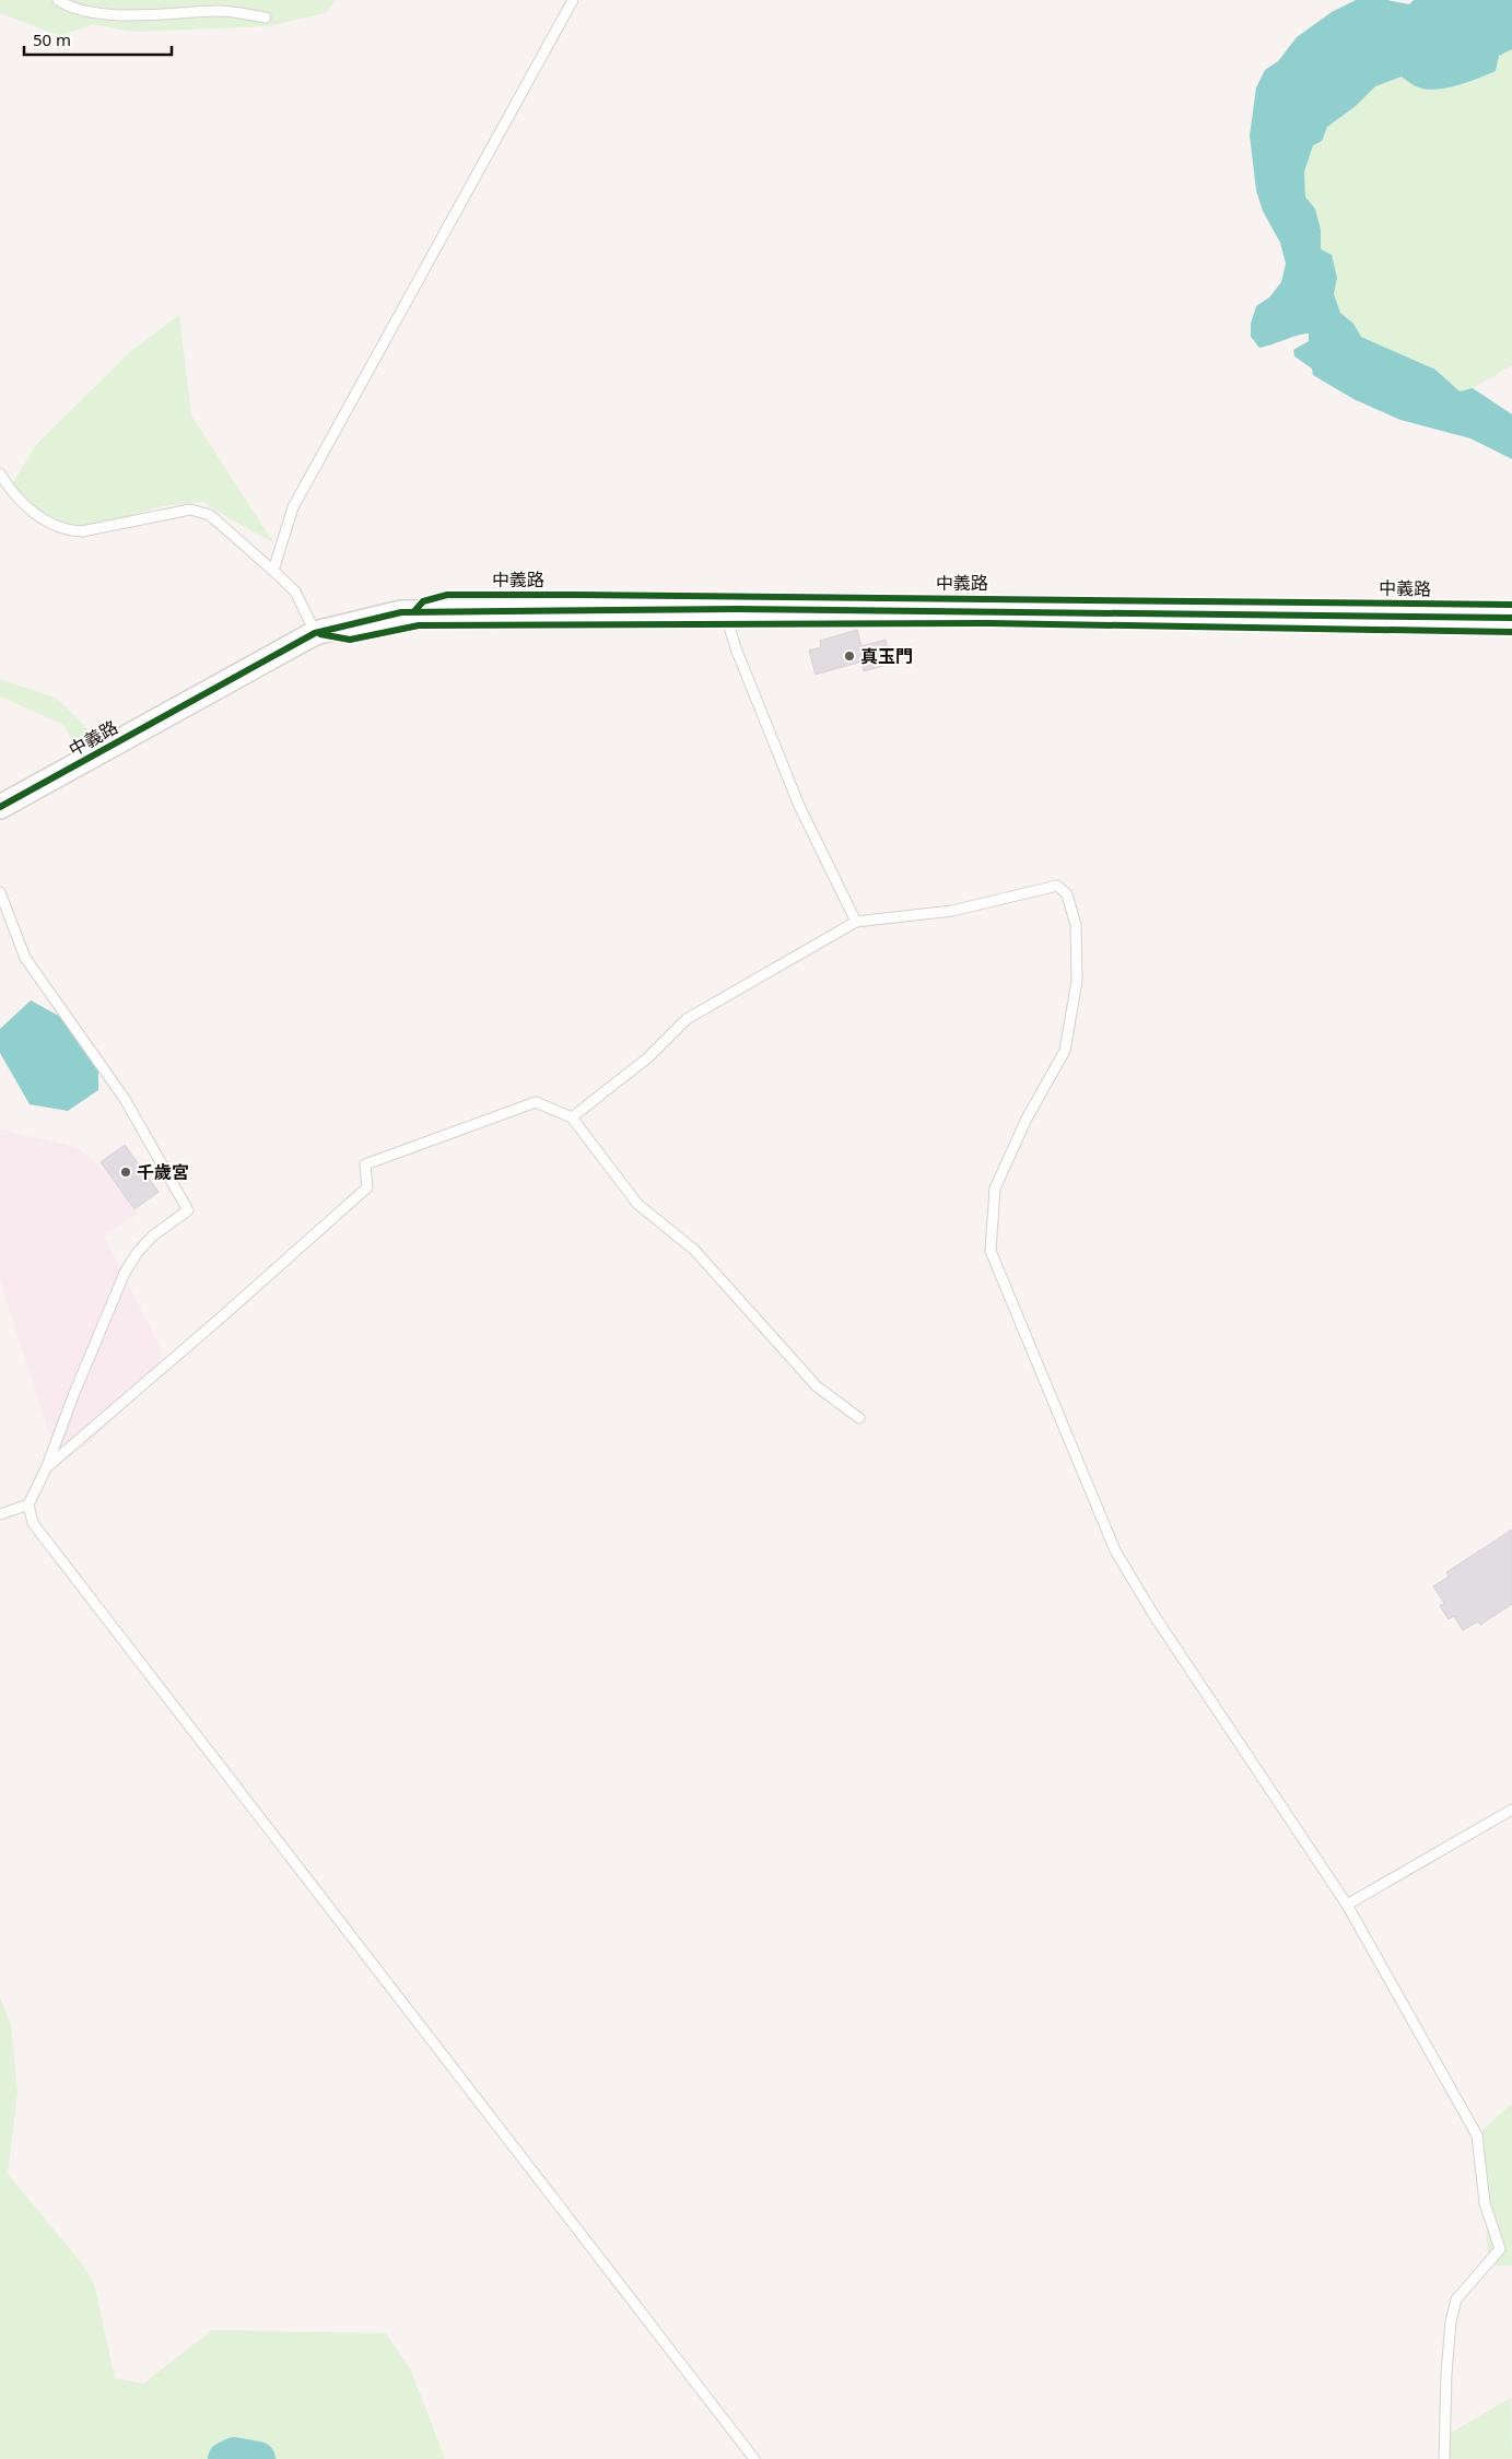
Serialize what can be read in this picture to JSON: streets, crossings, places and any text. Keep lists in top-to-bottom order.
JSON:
{
  "streets": {
    "street": ["中義路"]
  },
  "places": ["真玉門", "千歲宮"],
  "scale_bar": "50 m"
}
